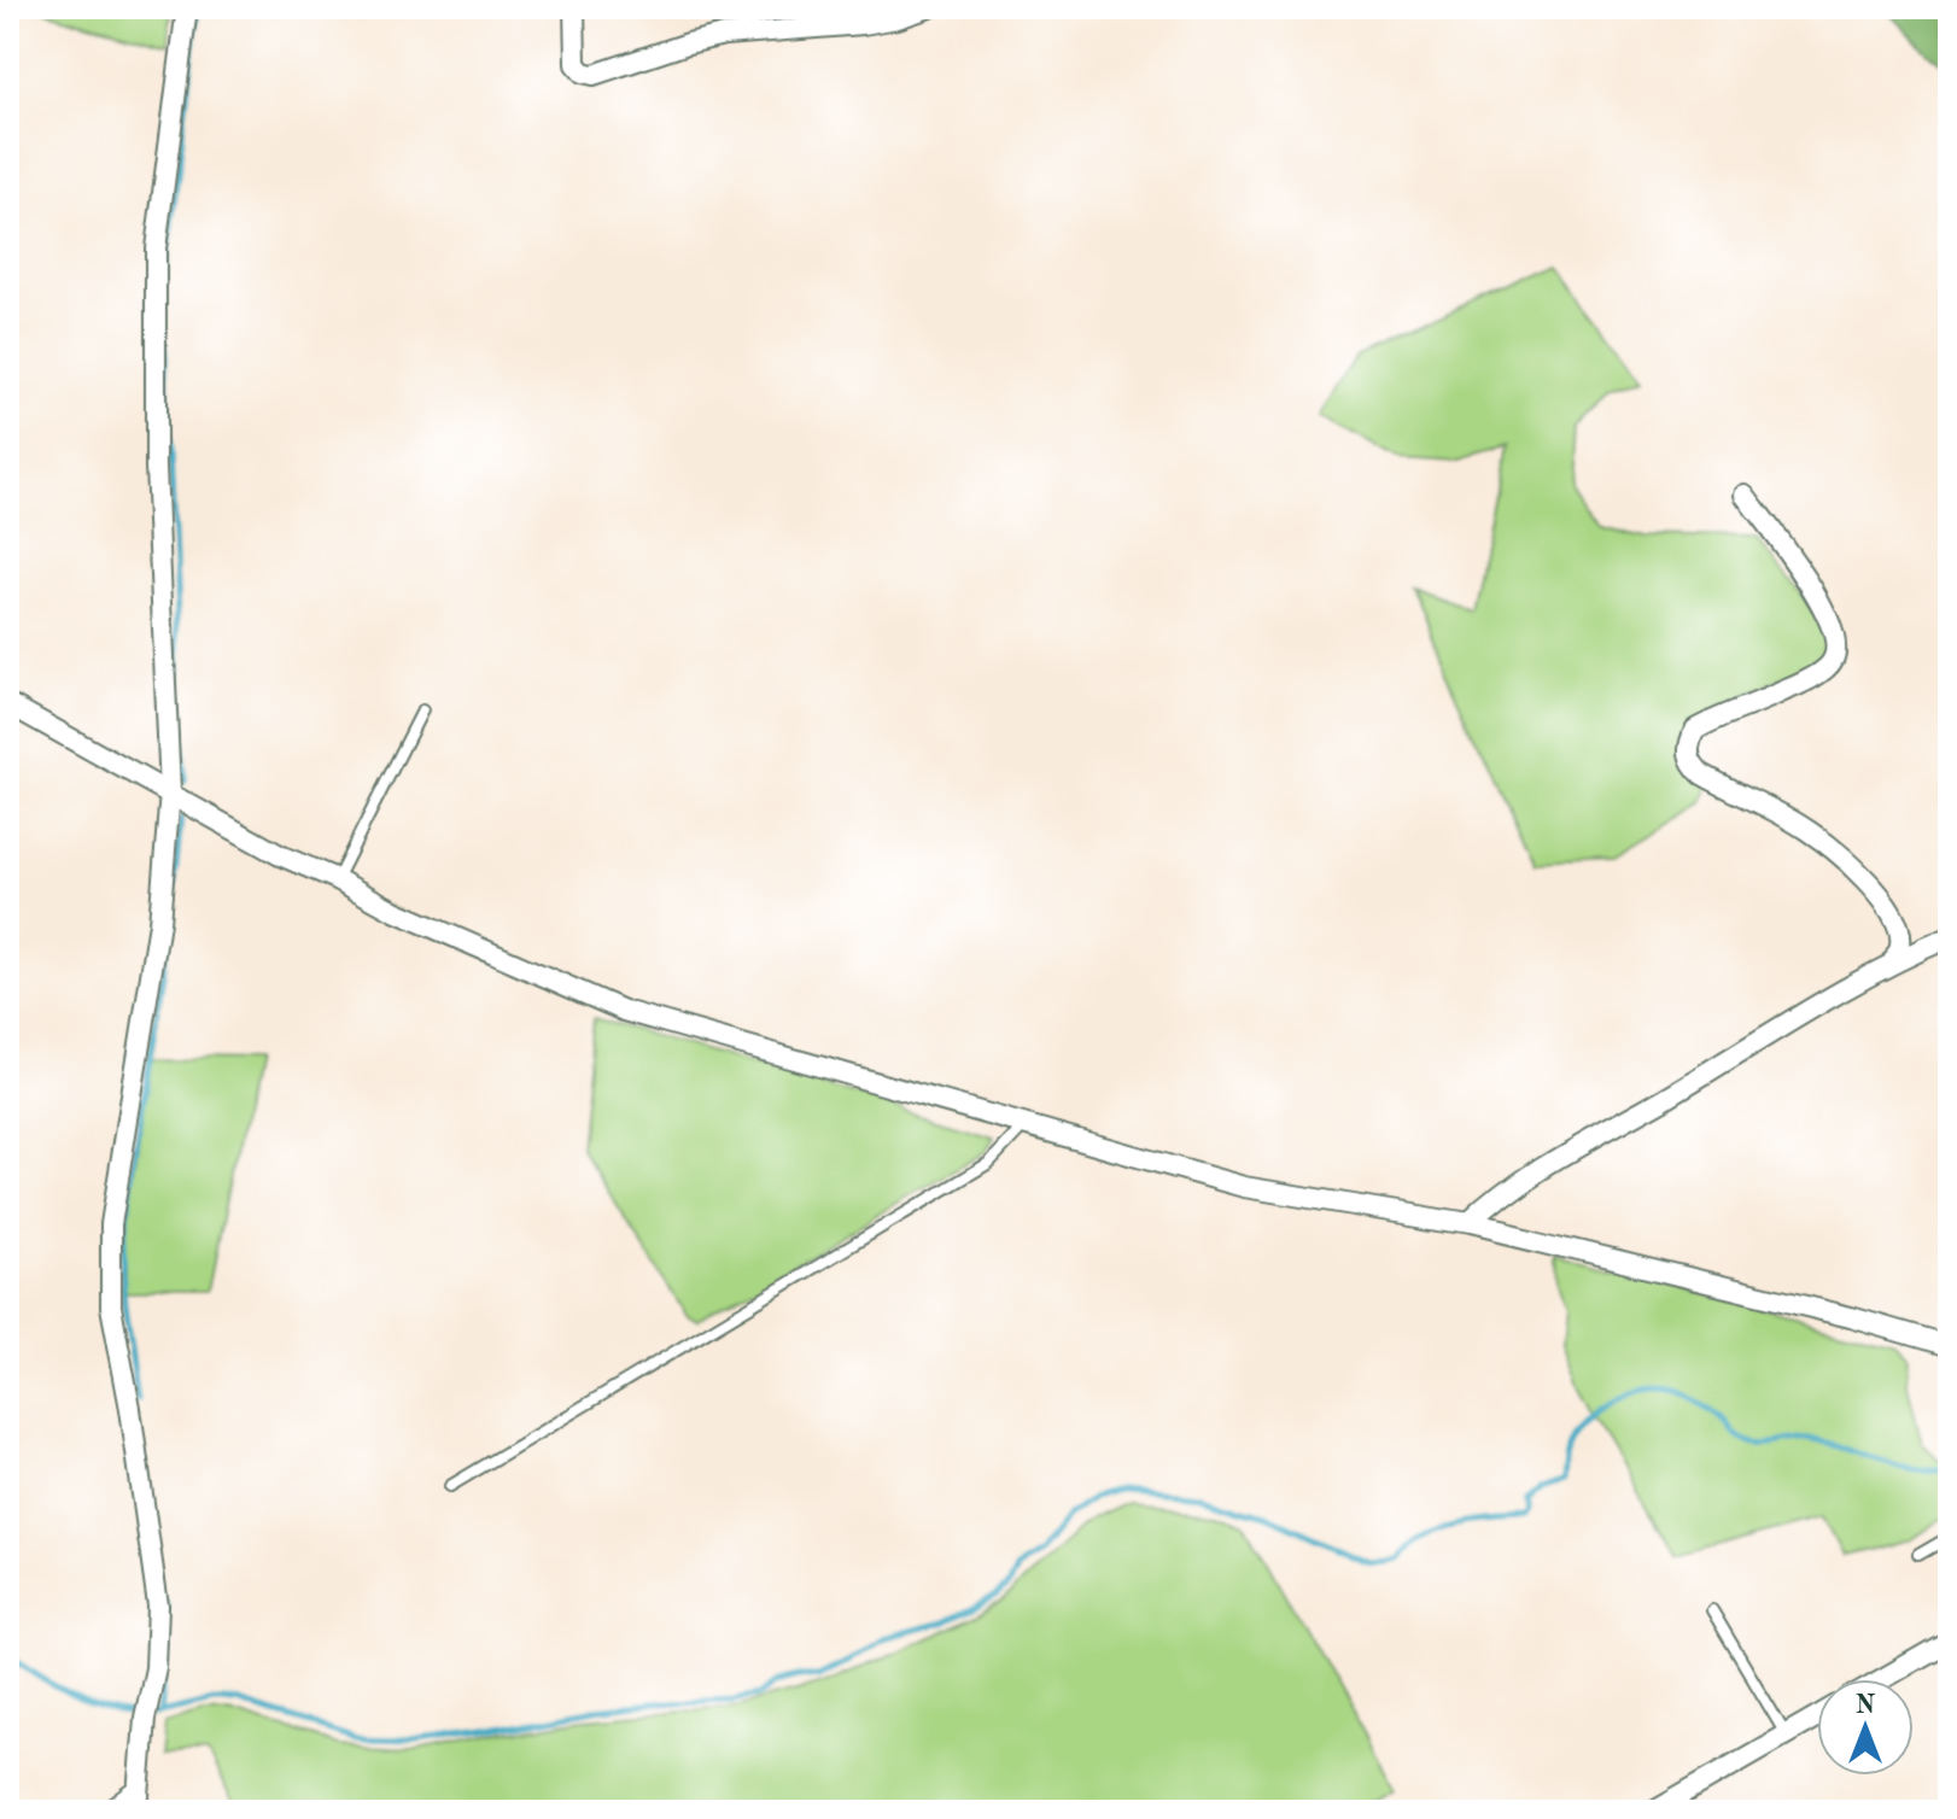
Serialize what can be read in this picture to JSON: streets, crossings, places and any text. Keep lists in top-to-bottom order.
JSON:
{
  "north": "top"
}
